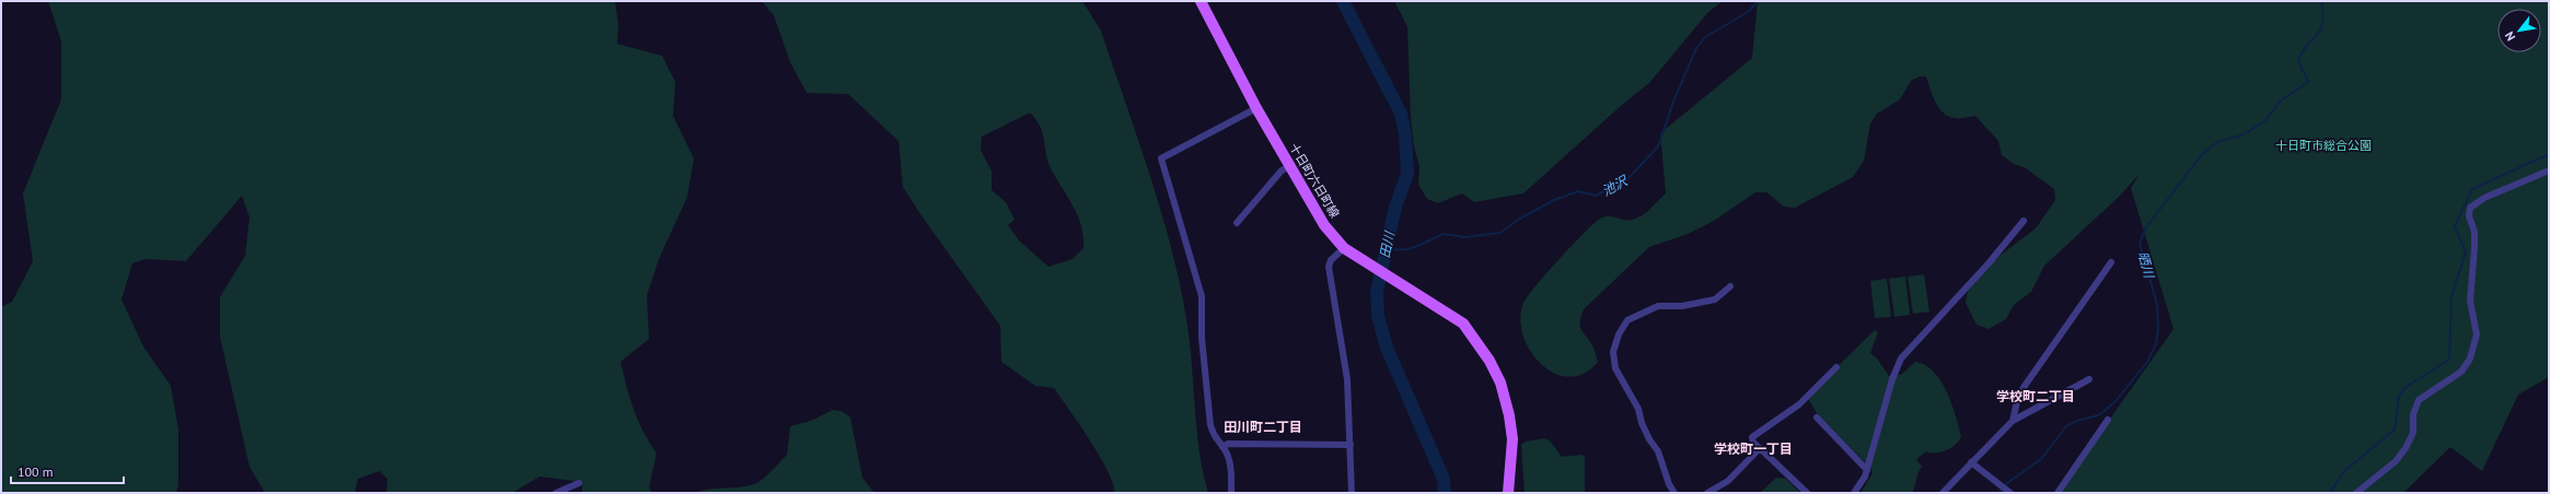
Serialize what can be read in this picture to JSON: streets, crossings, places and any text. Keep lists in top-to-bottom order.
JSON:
{
  "streets": {
    "main road": ["十日町六日町線"]
  },
  "districts": ["学校町二丁目", "田川町二丁目", "学校町一丁目"],
  "water": ["池沢", "田川", "晒川"],
  "parks": ["十日町市総合公園"],
  "scale_bar": "100 m",
  "north": "bottom left"
}
